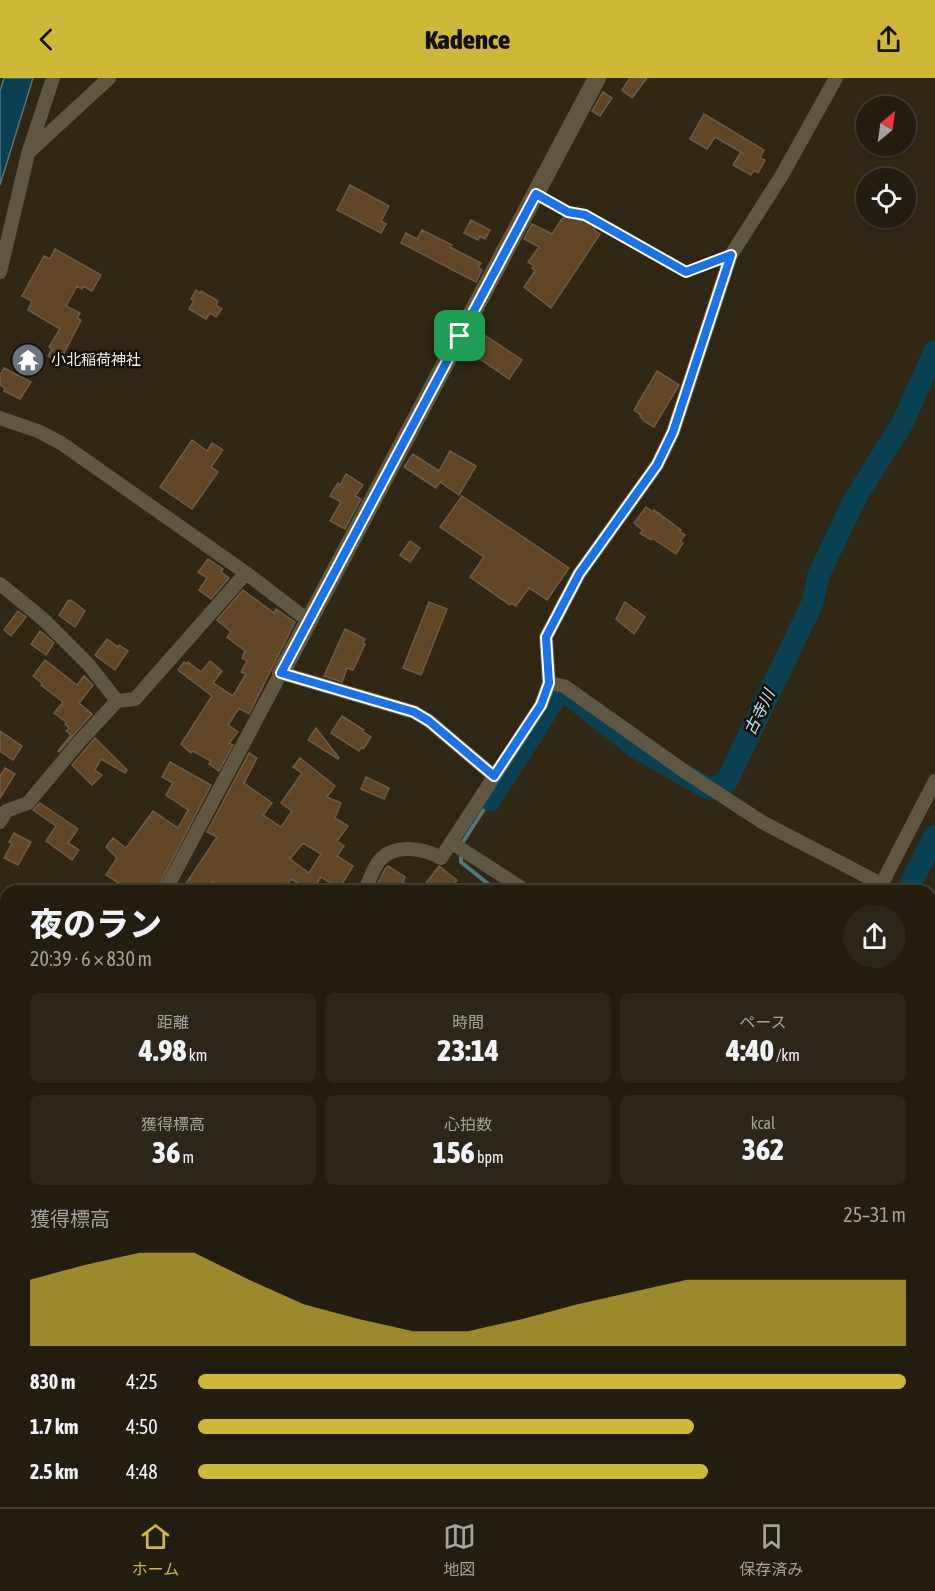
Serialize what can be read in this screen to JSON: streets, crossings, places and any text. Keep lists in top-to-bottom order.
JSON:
{
  "water": ["古寺川"],
  "places": {
    "temple": ["小北稲荷神社"]
  },
  "north": "top right",
  "page": {
    "header": "Kadence",
    "heading": ["夜のラン", "20:39 · 6 × 830 m"],
    "stats": [
      ["距離", "4.98 km"],
      ["時間", "23:14"],
      ["ペース", "4:40 /km"],
      ["獲得標高", "36 m"],
      ["心拍数", "156 bpm"],
      ["kcal", "362"]
    ],
    "chart": ["獲得標高", "25–31 m"],
    "list": [
      {
        "name": "830 m",
        "note": "4:25"
      },
      {
        "name": "1.7 km",
        "note": "4:50"
      },
      {
        "name": "2.5 km",
        "note": "4:48"
      }
    ],
    "tabs": ["ホーム", "地図", "保存済み"]
  }
}
